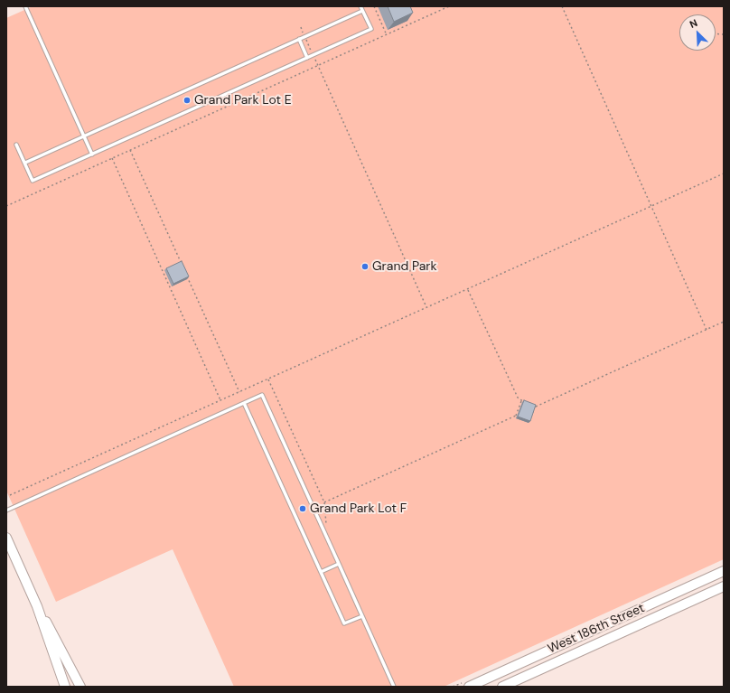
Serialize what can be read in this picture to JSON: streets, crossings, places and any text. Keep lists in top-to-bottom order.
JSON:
{
  "streets": {
    "street": ["West 186th Street"]
  },
  "places": ["Grand Park Lot E", "Grand Park", "Grand Park Lot F"],
  "north": "top left"
}
